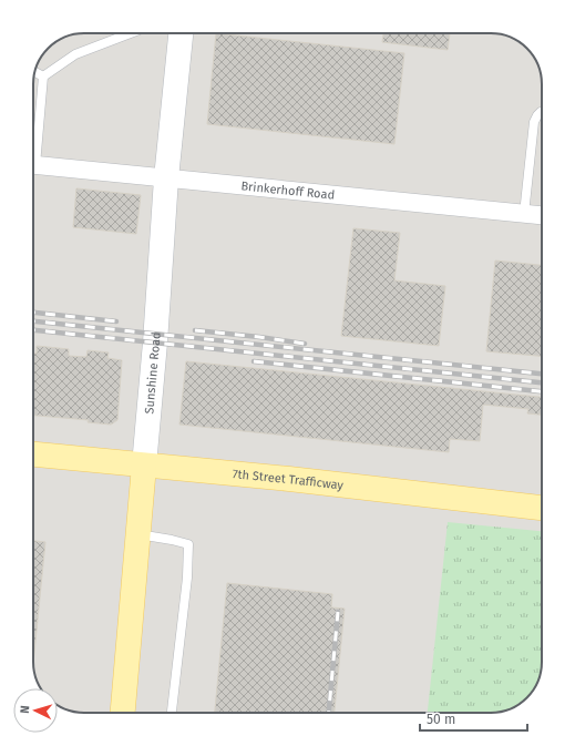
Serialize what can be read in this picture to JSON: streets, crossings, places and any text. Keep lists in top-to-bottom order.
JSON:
{
  "streets": {
    "main road": ["Sunshine Road", "7th Street Trafficway"],
    "street": ["Brinkerhoff Road"]
  },
  "crossings": [
    ["Brinkerhoff Road", "Sunshine Road"],
    ["Sunshine Road", "7th Street Trafficway"]
  ],
  "scale_bar": "50 m",
  "north": "left"
}
